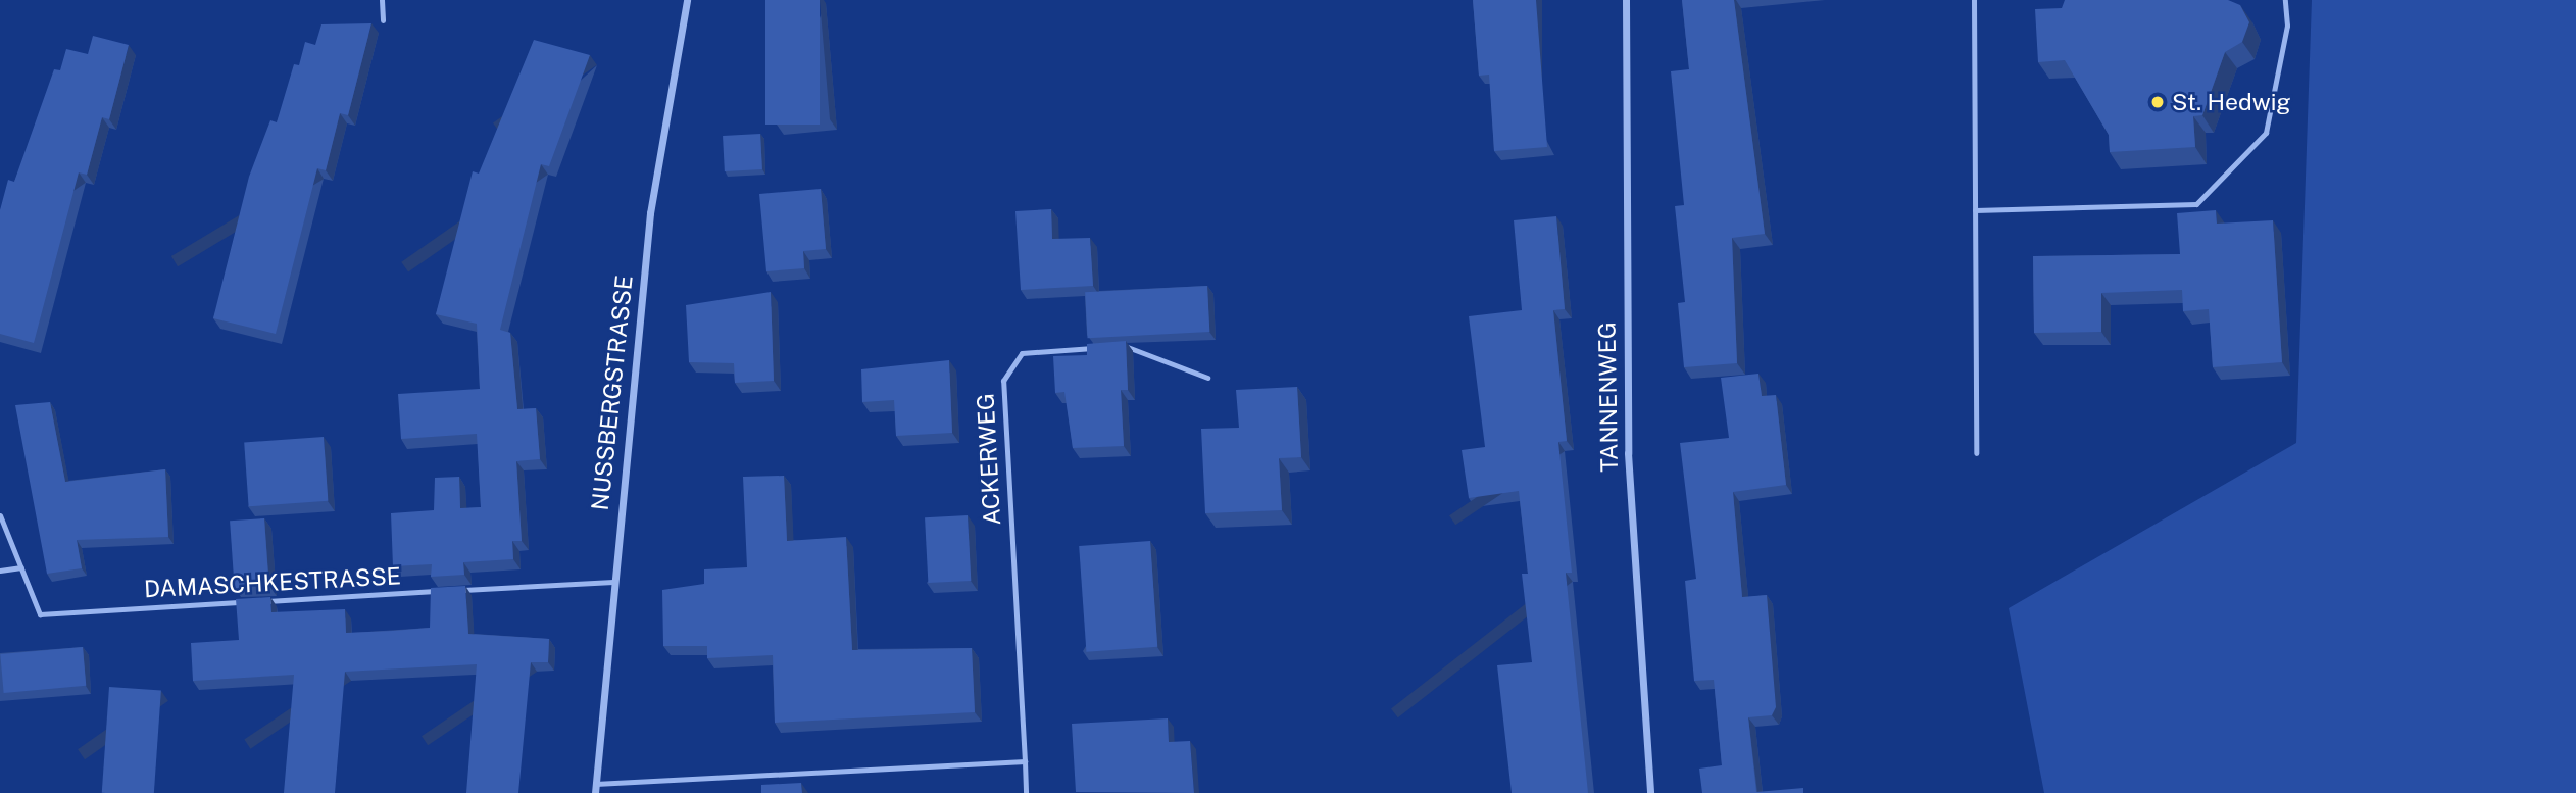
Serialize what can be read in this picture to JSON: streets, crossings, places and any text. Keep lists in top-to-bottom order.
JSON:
{
  "streets": {
    "street": ["NUSSBERGSTRASSE", "TANNENWEG"],
    "lane": ["ACKERWEG", "DAMASCHKESTRASSE"]
  },
  "crossings": [
    ["NUSSBERGSTRASSE", "DAMASCHKESTRASSE"]
  ],
  "places": ["St. Hedwig"]
}
